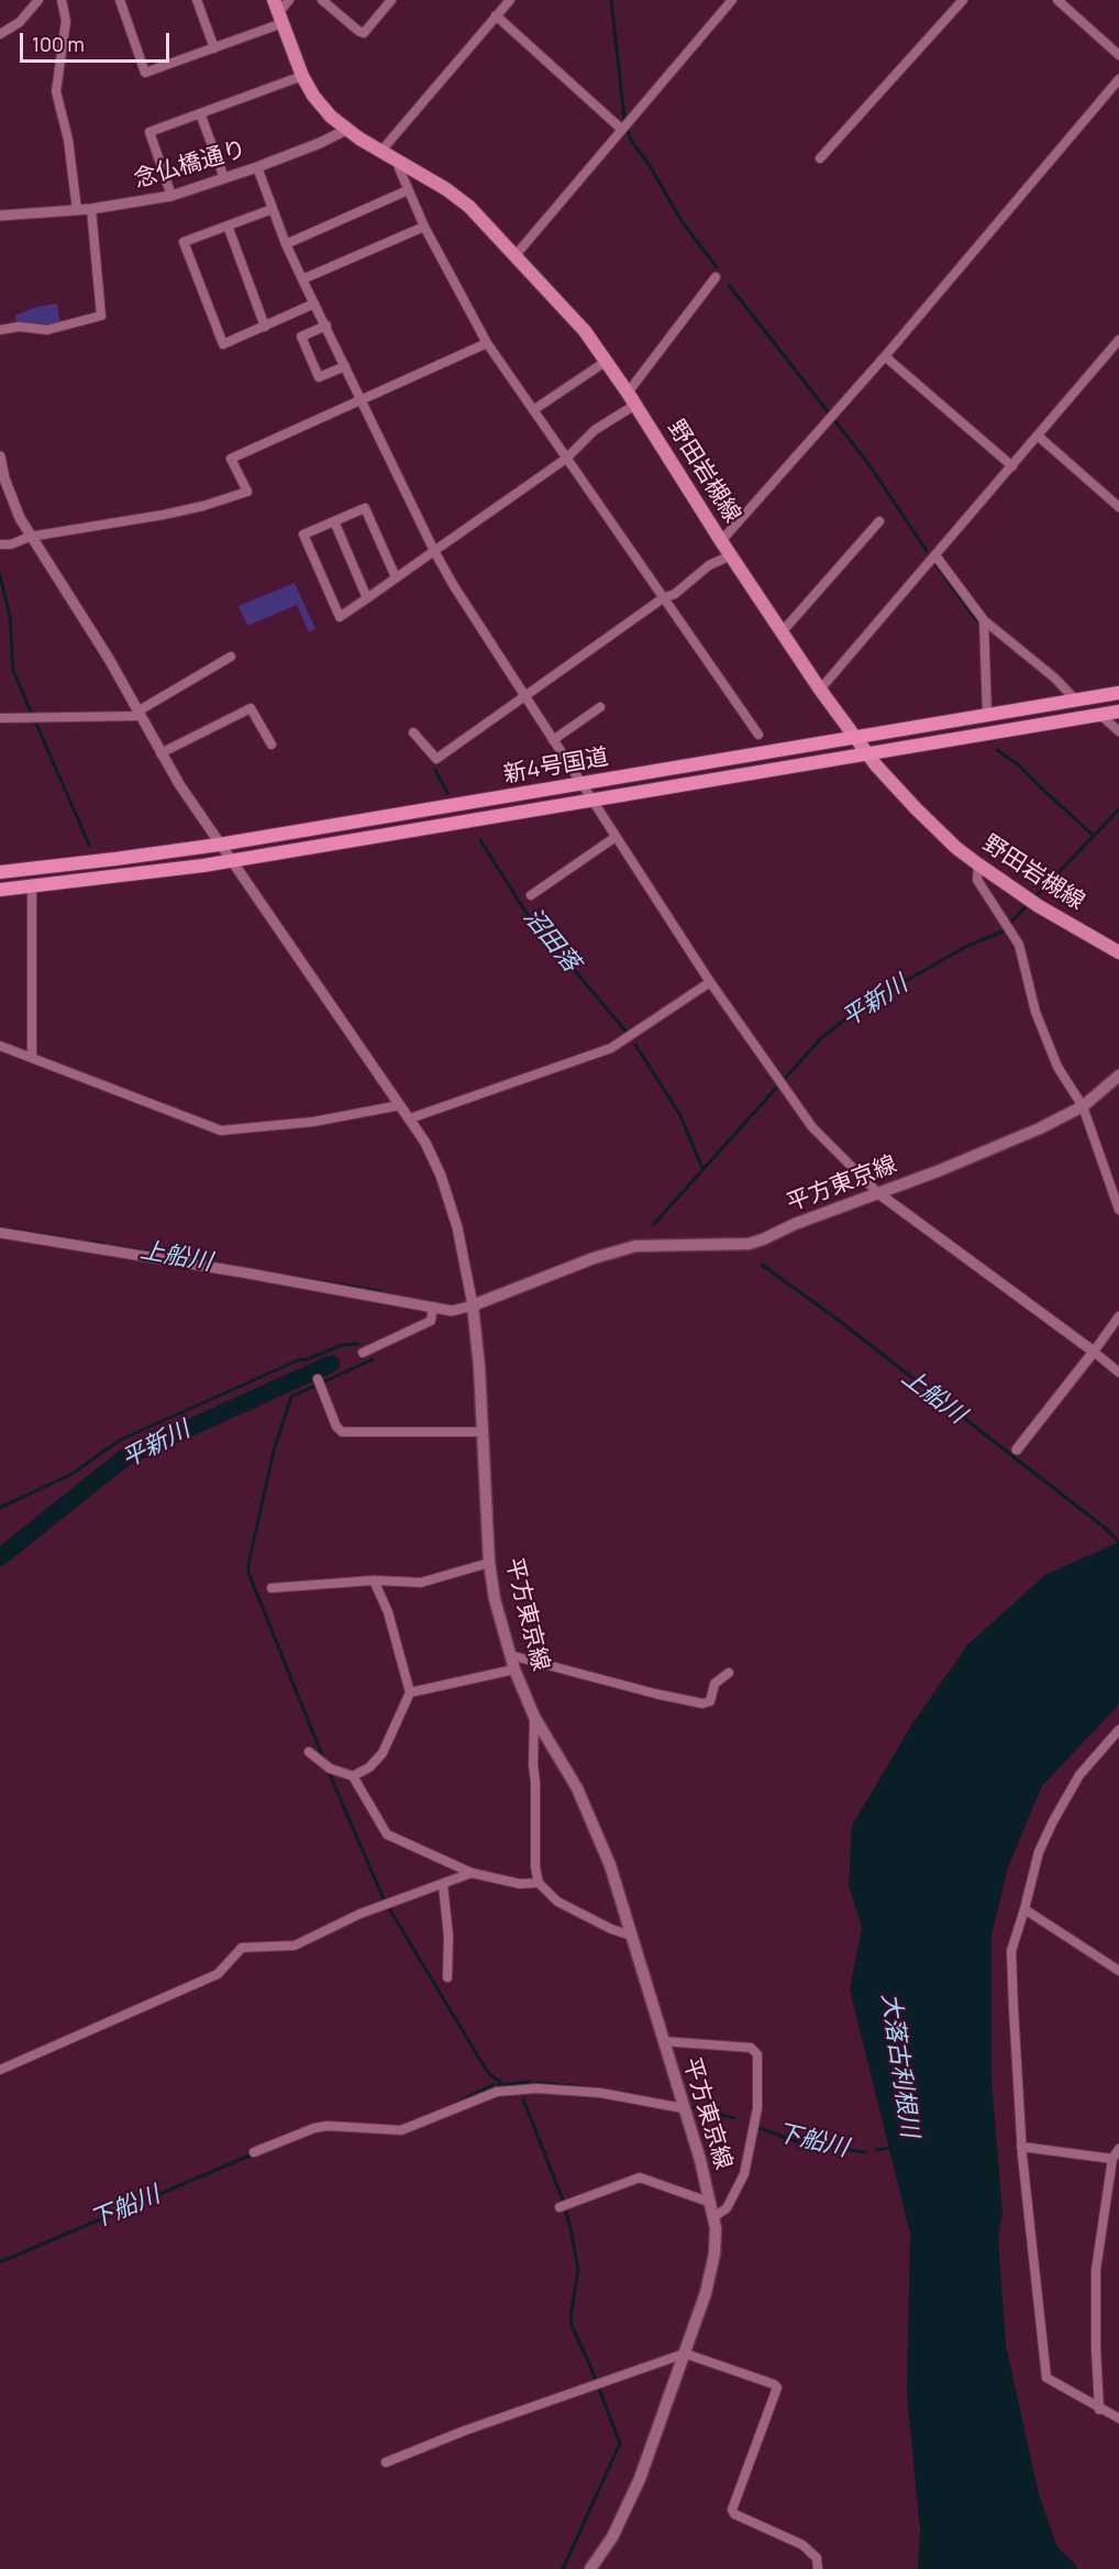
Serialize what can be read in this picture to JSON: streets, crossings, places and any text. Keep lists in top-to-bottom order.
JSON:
{
  "streets": {
    "highway": ["新4号国道"],
    "main road": ["野田岩槻線", "平方東京線"],
    "street": ["念仏橋通り"]
  },
  "crossings": [
    ["念仏橋通り", "野田岩槻線"],
    ["野田岩槻線", "新4号国道"]
  ],
  "water": [
    "沼田落",
    "平新川",
    "上船川",
    "大落古利根川",
    "下船川"
  ],
  "scale_bar": "100 m"
}
